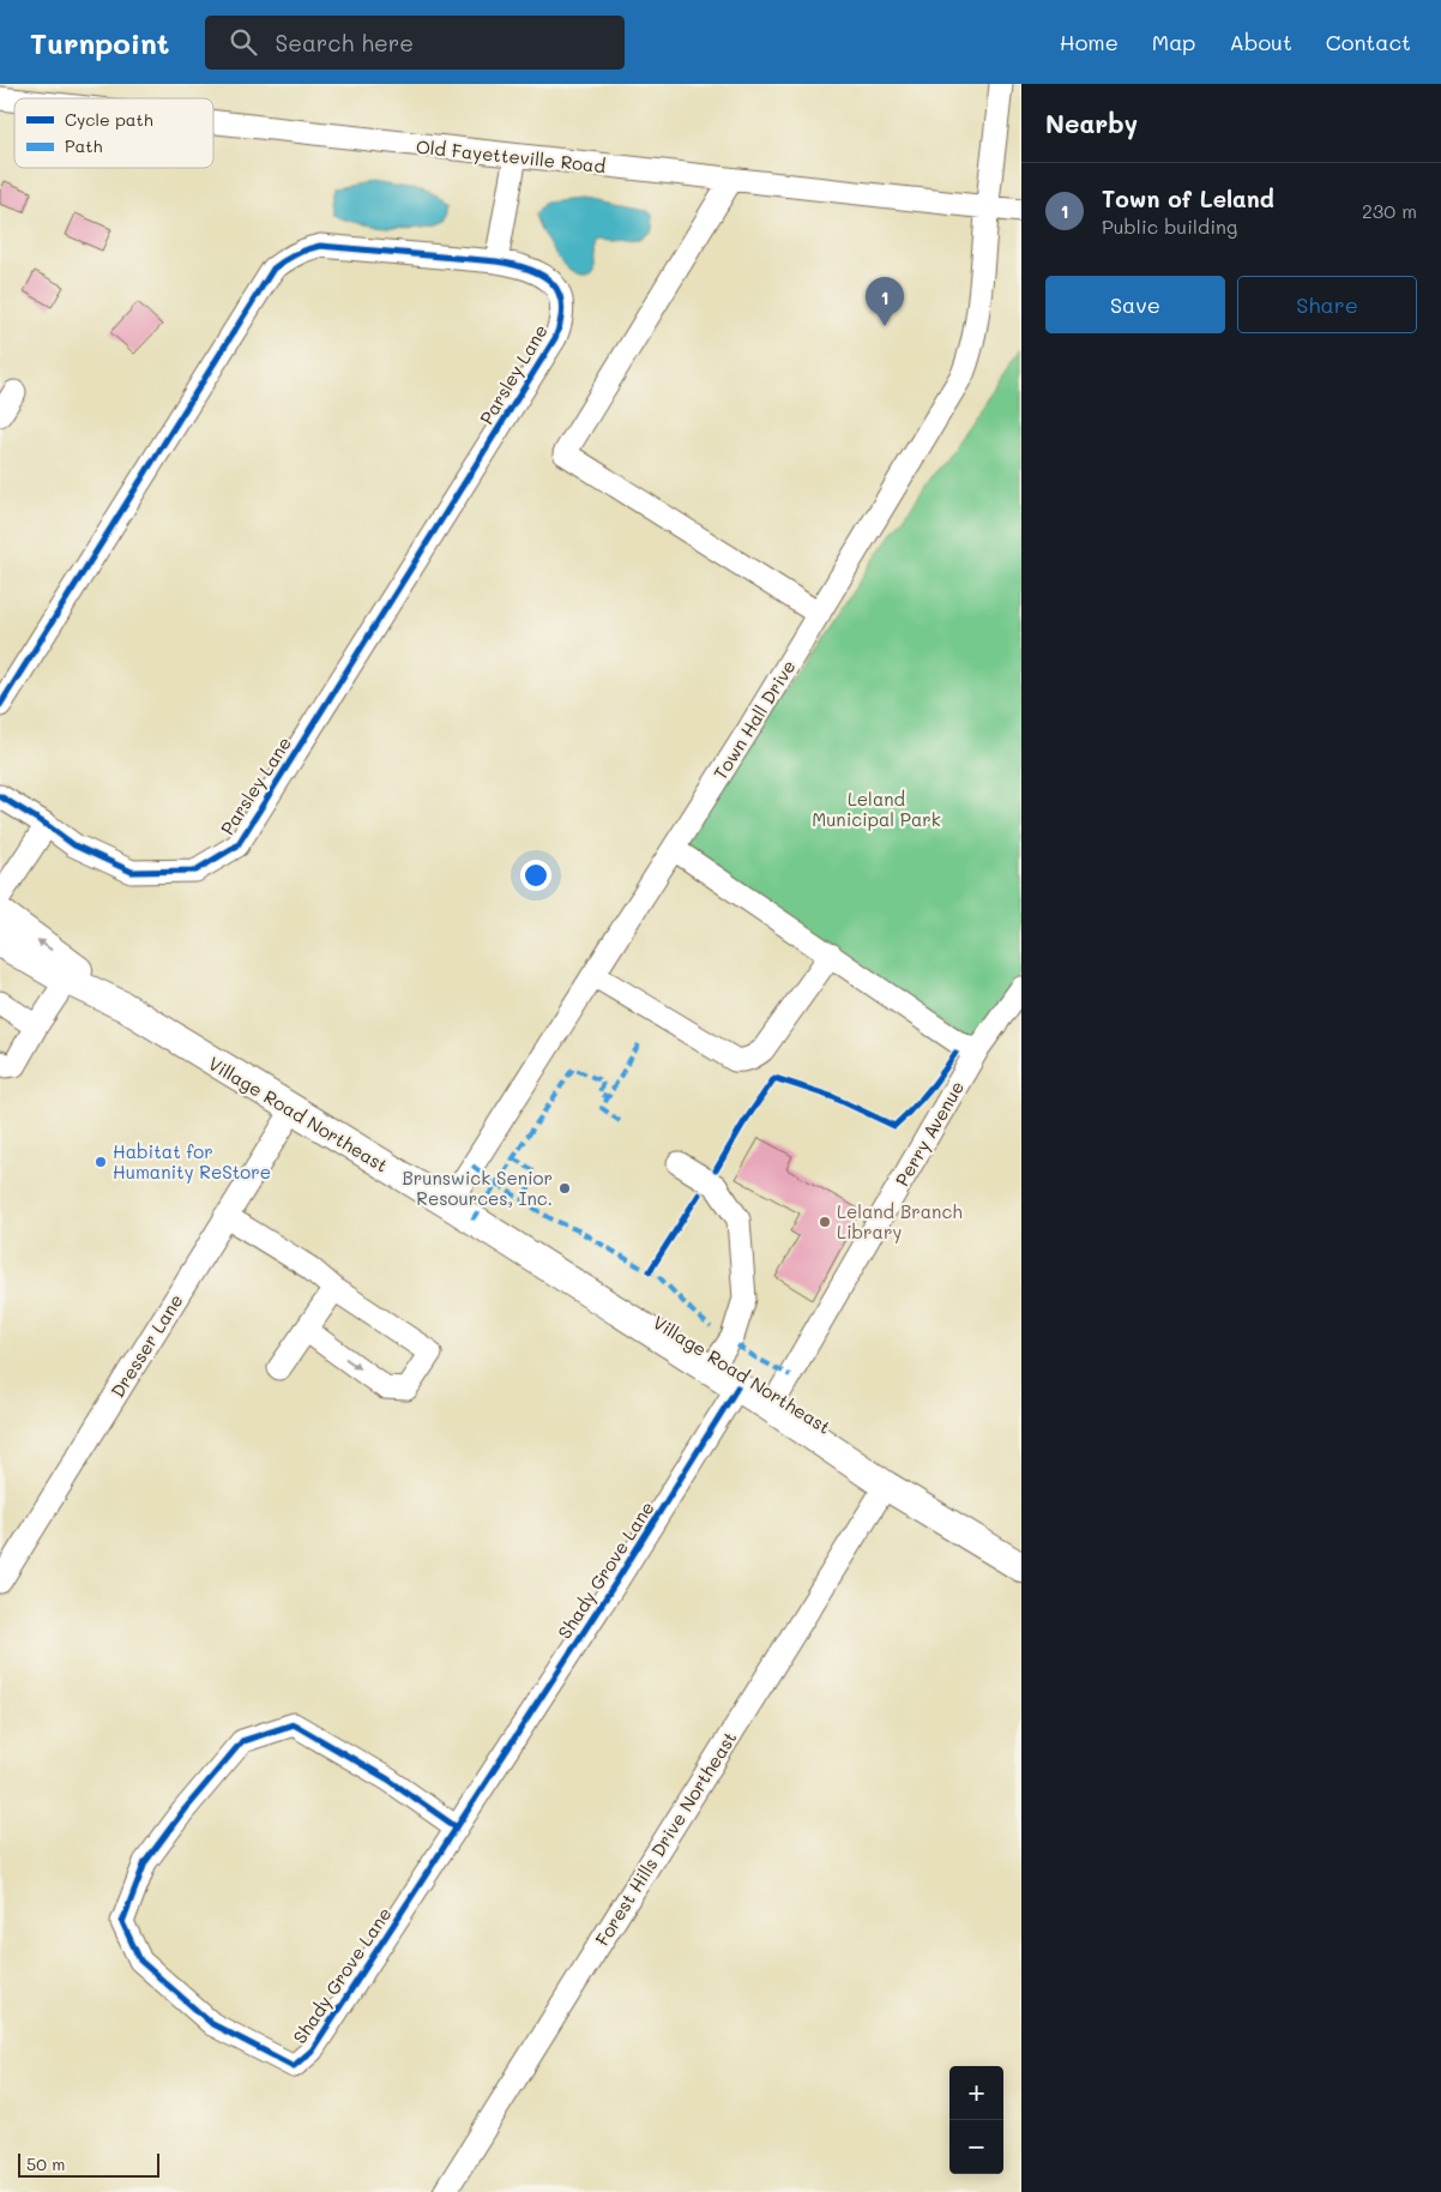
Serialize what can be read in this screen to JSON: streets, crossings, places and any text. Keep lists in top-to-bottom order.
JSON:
{
  "streets": {
    "main road": ["Village Road Northeast"],
    "street": [
      "Old Fayetteville Road",
      "Parsley Lane",
      "Town Hall Drive",
      "Perry Avenue",
      "Dresser Lane",
      "Shady Grove Lane",
      "Forest Hills Drive Northeast"
    ]
  },
  "crossings": [
    ["Old Fayetteville Road", "Town Hall Drive"],
    ["Town Hall Drive", "Village Road Northeast"],
    ["Village Road Northeast", "Perry Avenue"],
    ["Village Road Northeast", "Dresser Lane"],
    ["Village Road Northeast", "Shady Grove Lane"],
    ["Village Road Northeast", "Forest Hills Drive Northeast"]
  ],
  "parks": ["Leland Municipal Park"],
  "places": ["Habitat for Humanity ReStore", "Brunswick Senior Resources, Inc.", "Leland Branch Library"],
  "legend": ["Cycle path", "Path"],
  "scale_bar": "50 m",
  "page": {
    "header": "Turnpoint",
    "search": "Search here",
    "nav": [
      "Home",
      "Map",
      "About",
      "Contact"
    ],
    "heading": "Nearby",
    "list": [
      {
        "mark": "1",
        "name": "Town of Leland",
        "note": "Public building",
        "value": "230 m"
      }
    ],
    "buttons": ["Save", "Share"],
    "pins": "1",
    "map_buttons": ["+", "−"],
    "scale": "50 m"
  }
}
